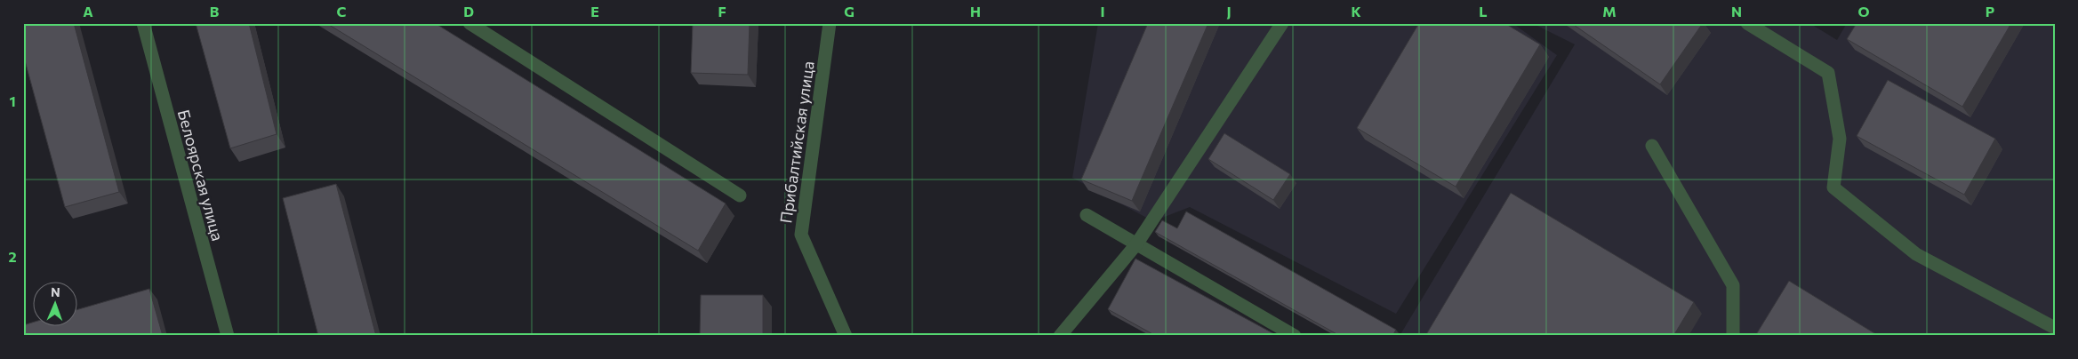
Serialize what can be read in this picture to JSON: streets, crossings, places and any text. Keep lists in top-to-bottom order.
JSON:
{
  "streets": {
    "street": ["Прибалтийская улица", "Белоярская улица"]
  },
  "north": "top",
  "grid": {
    "columns": [
      "A",
      "B",
      "C",
      "D",
      "E",
      "F",
      "G",
      "H",
      "I",
      "J",
      "K",
      "L",
      "M",
      "N",
      "O",
      "P"
    ],
    "rows": ["1", "2"]
  }
}
